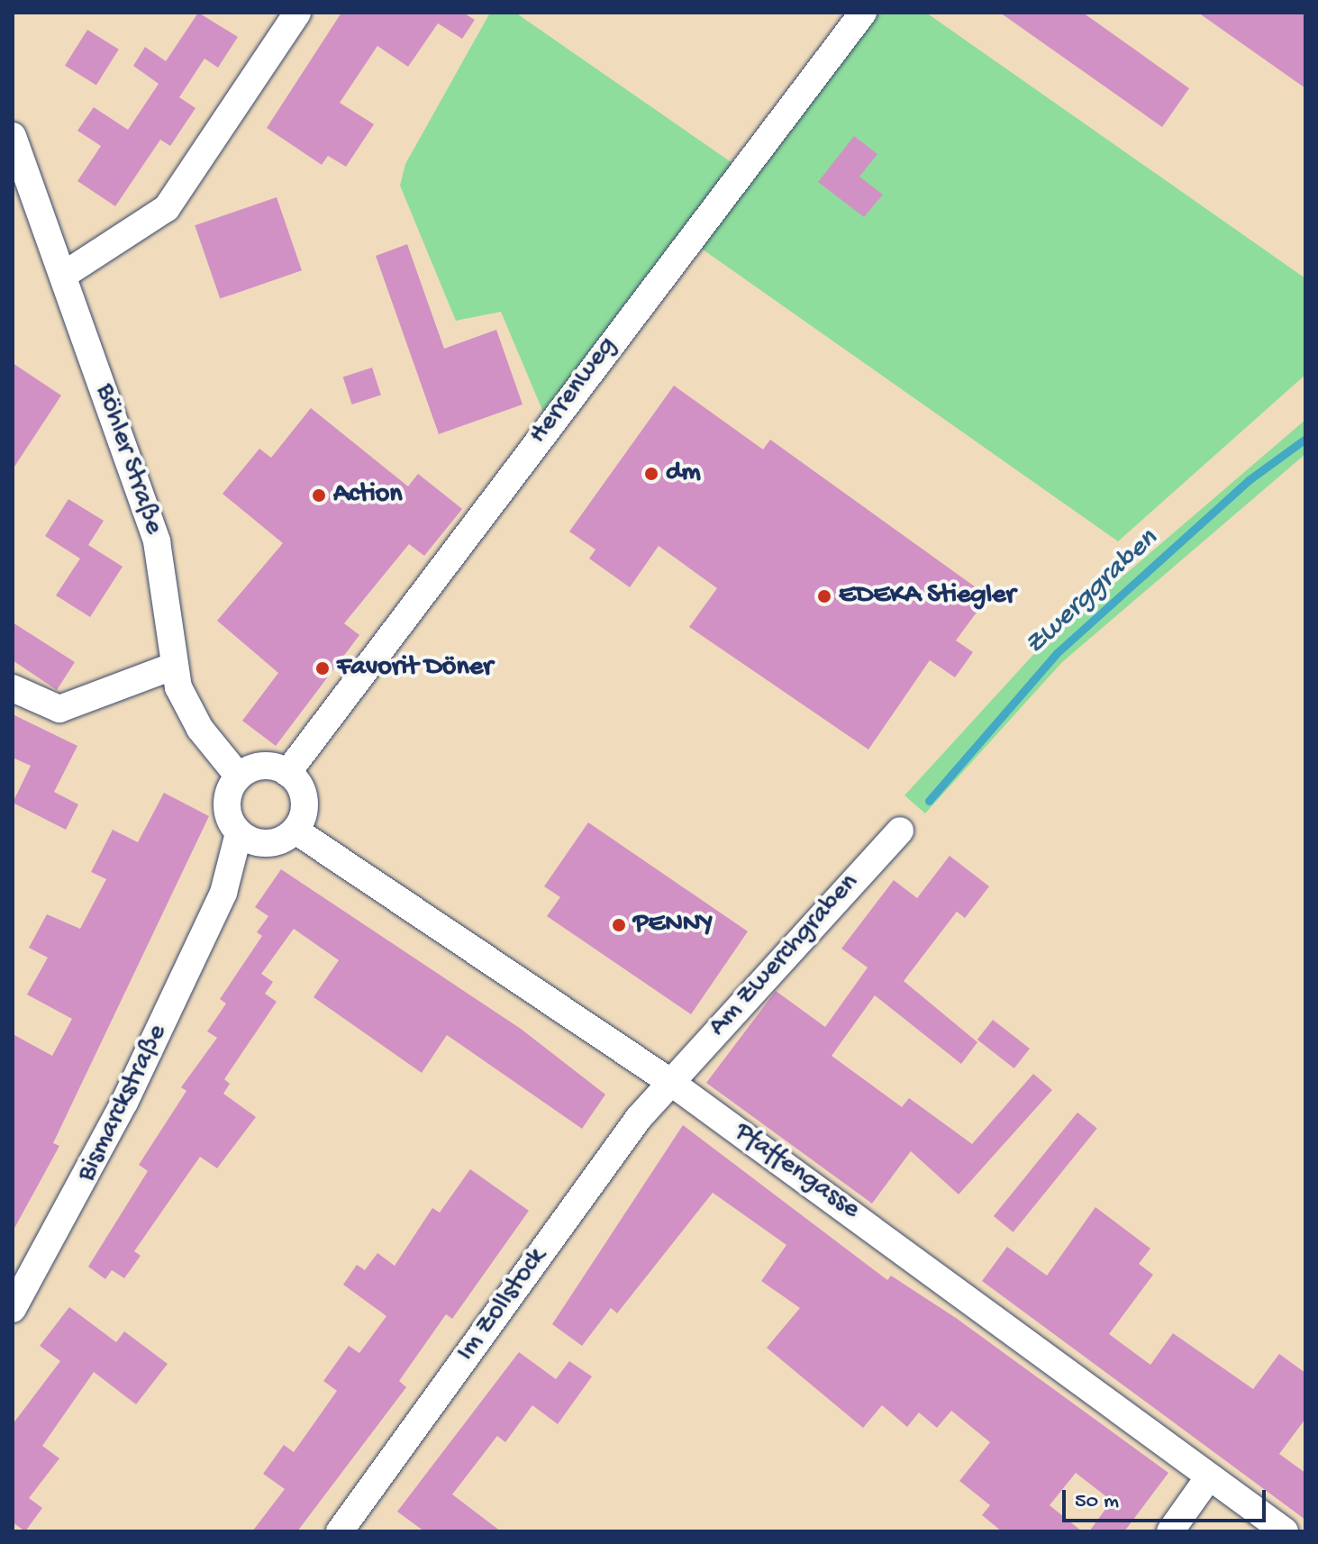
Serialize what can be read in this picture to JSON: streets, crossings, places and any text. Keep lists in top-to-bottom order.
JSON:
{
  "streets": {
    "street": [
      "Herrenweg",
      "Böhler Straße",
      "Am Zwerchgraben",
      "Bismarckstraße",
      "Pfaffengasse",
      "Im Zollstock"
    ]
  },
  "crossings": [
    ["Herrenweg", "Böhler Straße"],
    ["Herrenweg", "Bismarckstraße"],
    ["Herrenweg", "Pfaffengasse"],
    ["Böhler Straße", "Bismarckstraße"],
    ["Böhler Straße", "Pfaffengasse"],
    ["Am Zwerchgraben", "Pfaffengasse"],
    ["Am Zwerchgraben", "Im Zollstock"],
    ["Bismarckstraße", "Pfaffengasse"],
    ["Pfaffengasse", "Im Zollstock"]
  ],
  "water": ["Zwerggraben"],
  "places": [
    "dm",
    "Action",
    "EDEKA Stiegler",
    "Favorit Döner",
    "PENNY"
  ],
  "scale_bar": "50 m"
}
